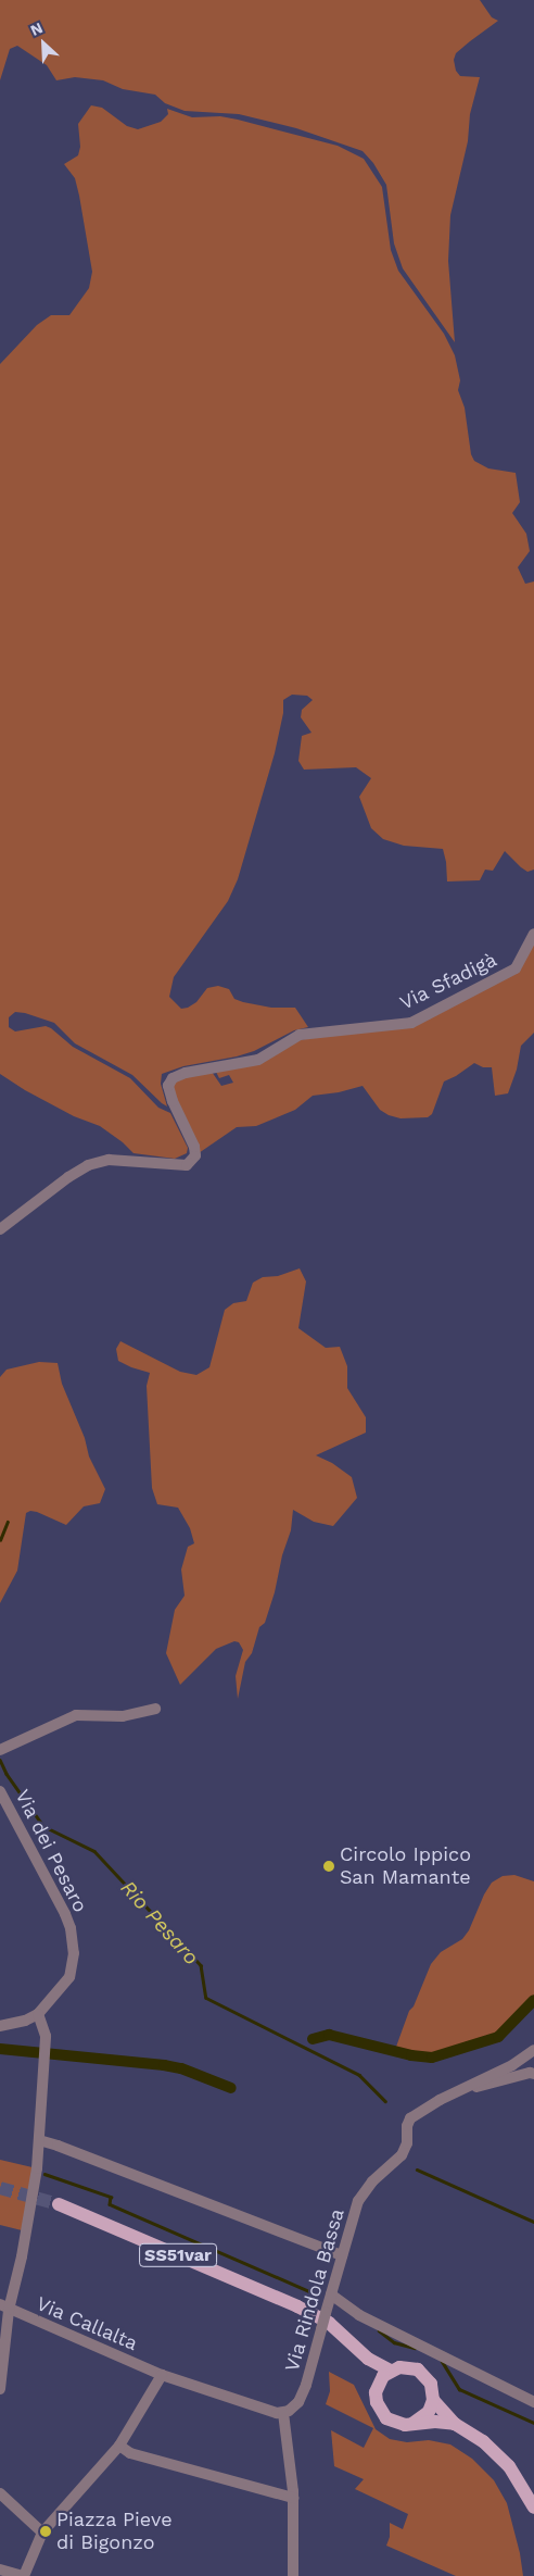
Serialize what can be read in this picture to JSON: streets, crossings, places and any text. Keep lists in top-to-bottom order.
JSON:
{
  "streets": {
    "main road": ["SS51var"],
    "street": [
      "Via Sfadigà",
      "Via dei Pesaro",
      "Via Rindola Bassa",
      "Via Callalta"
    ]
  },
  "water": ["Rio Pesaro"],
  "places": ["Circolo Ippico San Mamante", "Piazza Pieve di Bigonzo"],
  "north": "top left"
}
